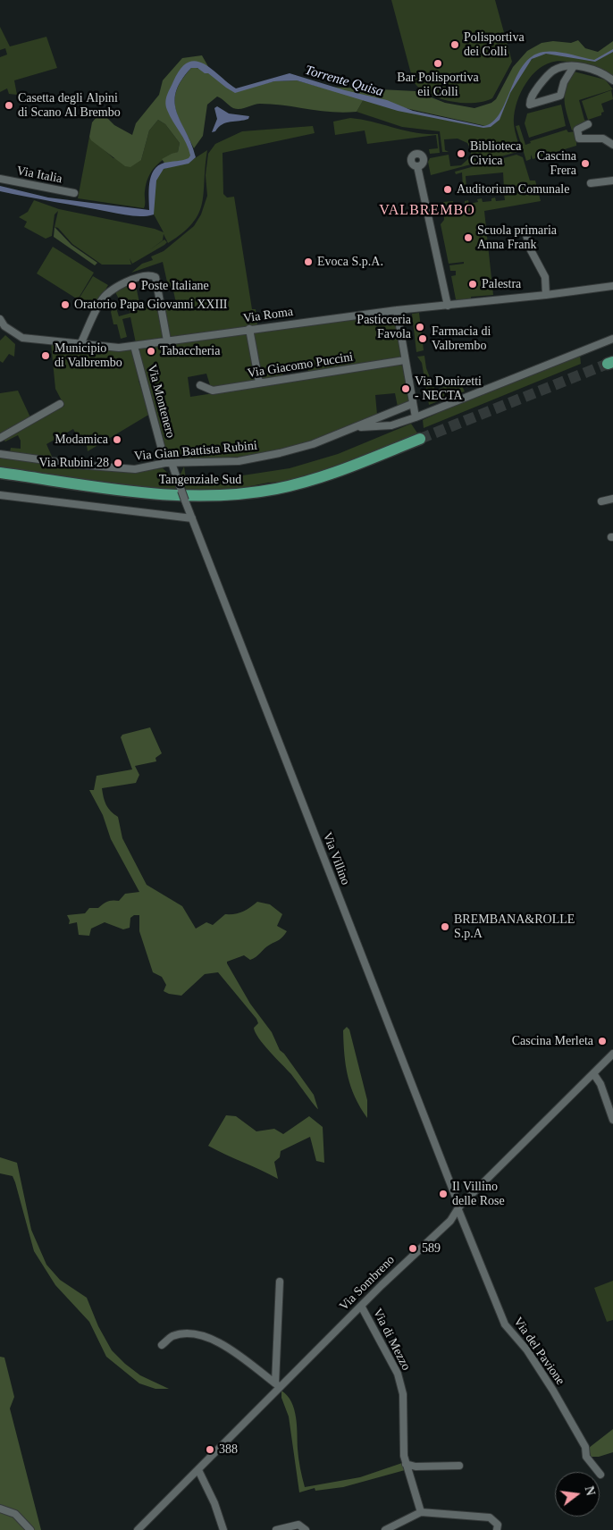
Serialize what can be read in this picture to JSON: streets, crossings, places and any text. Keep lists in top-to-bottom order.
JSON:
{
  "streets": {
    "highway": ["Tangenziale Sud"],
    "street": [
      "Via Italia",
      "Via Roma",
      "Via Giacomo Puccini",
      "Via Montenero",
      "Via Gian Battista Rubini",
      "Via Villino",
      "Via Sombreno",
      "Via di Mezzo",
      "Via del Pavione"
    ]
  },
  "crossings": [
    ["Via Roma", "Via Montenero"],
    ["Via Montenero", "Via Gian Battista Rubini"],
    ["Via Montenero", "Via Villino"],
    ["Via Villino", "Via Sombreno"],
    ["Via Villino", "Via del Pavione"],
    ["Via Sombreno", "Via di Mezzo"],
    ["Via Sombreno", "Via del Pavione"]
  ],
  "districts": ["VALBREMBO"],
  "water": ["Torrente Quisa"],
  "places": [
    "Polisportiva dei Colli",
    "Bar Polisportiva eii Colli",
    "Casetta degli Alpini di Scano Al Brembo",
    "Biblioteca Civica",
    "Cascina Frera",
    "Auditorium Comunale",
    "Scuola primaria Anna Frank",
    "Evoca S.p.A.",
    "Palestra",
    "Poste Italiane",
    "Oratorio Papa Giovanni XXIII",
    "Pasticceria Favola",
    "Farmacia di Valbrembo",
    "Tabaccheria",
    "Municipio di Valbrembo",
    "Via Donizetti - NECTA",
    "Modamica",
    "Via Rubini 28",
    "BREMBANA&ROLLE S.p.A",
    "Cascina Merleta",
    "Il Villino delle Rose",
    "589",
    "388"
  ],
  "north": "right"
}
